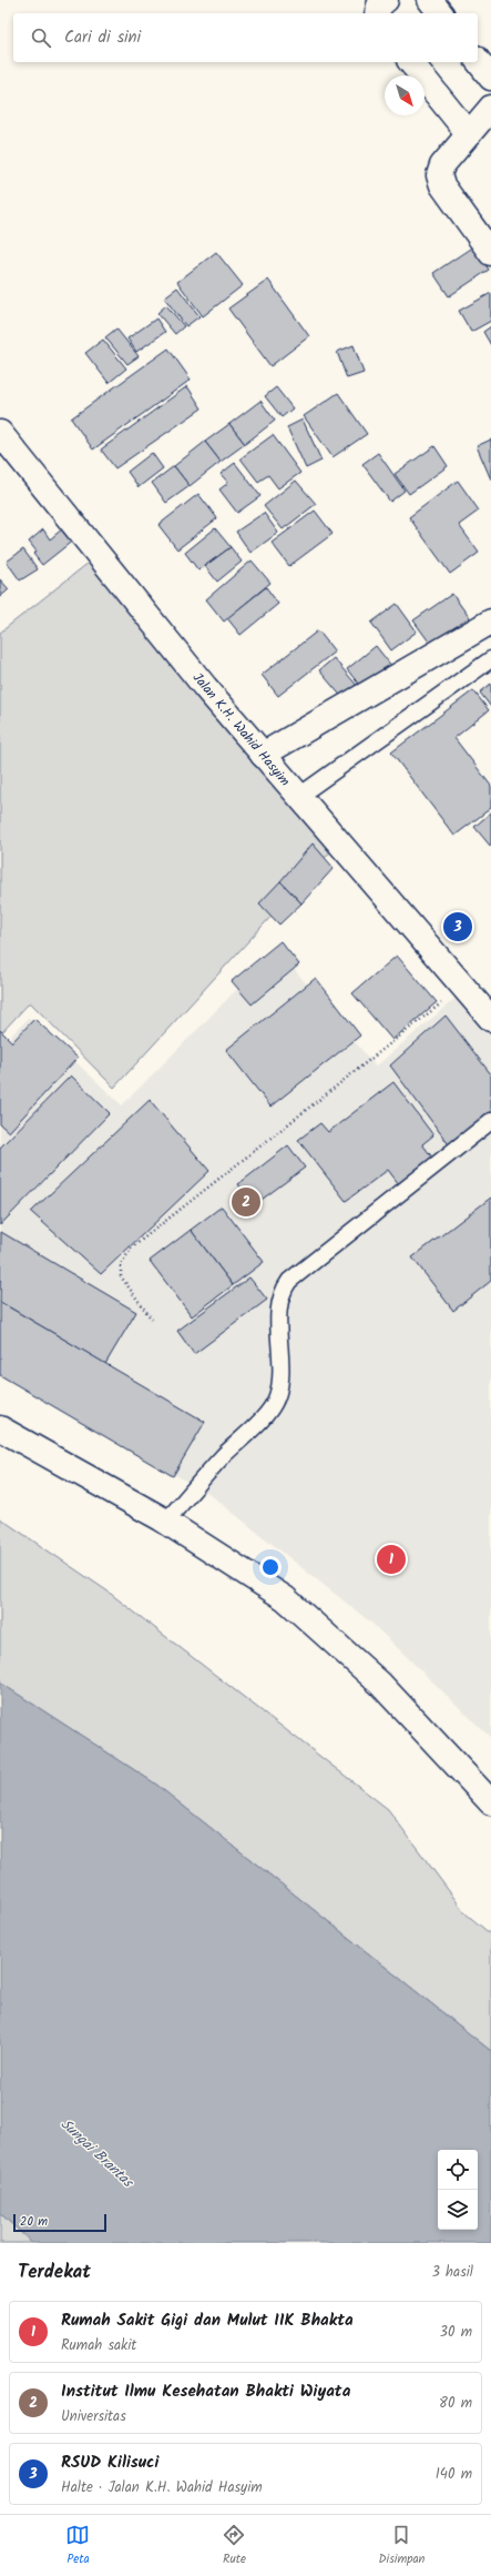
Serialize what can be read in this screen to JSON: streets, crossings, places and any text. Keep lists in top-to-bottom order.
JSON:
{
  "streets": {
    "street": ["Jalan K.H. Wahid Hasyim"]
  },
  "water": ["Sungai Brantas"],
  "scale_bar": "20 m",
  "north": "bottom right",
  "page": {
    "search": "Cari di sini",
    "pins": ["3", "2", "1"],
    "scale": "20 m",
    "heading": ["Terdekat", "3 hasil"],
    "list": [
      {
        "mark": "1",
        "name": "Rumah Sakit Gigi dan Mulut IIK Bhakta",
        "note": "Rumah sakit",
        "value": "30 m"
      },
      {
        "mark": "2",
        "name": "Institut Ilmu Kesehatan Bhakti Wiyata",
        "note": "Universitas",
        "value": "80 m"
      },
      {
        "mark": "3",
        "name": "RSUD Kilisuci",
        "note": "Halte · Jalan K.H. Wahid Hasyim",
        "value": "140 m"
      }
    ],
    "nav": ["Peta", "Rute", "Disimpan"]
  }
}
